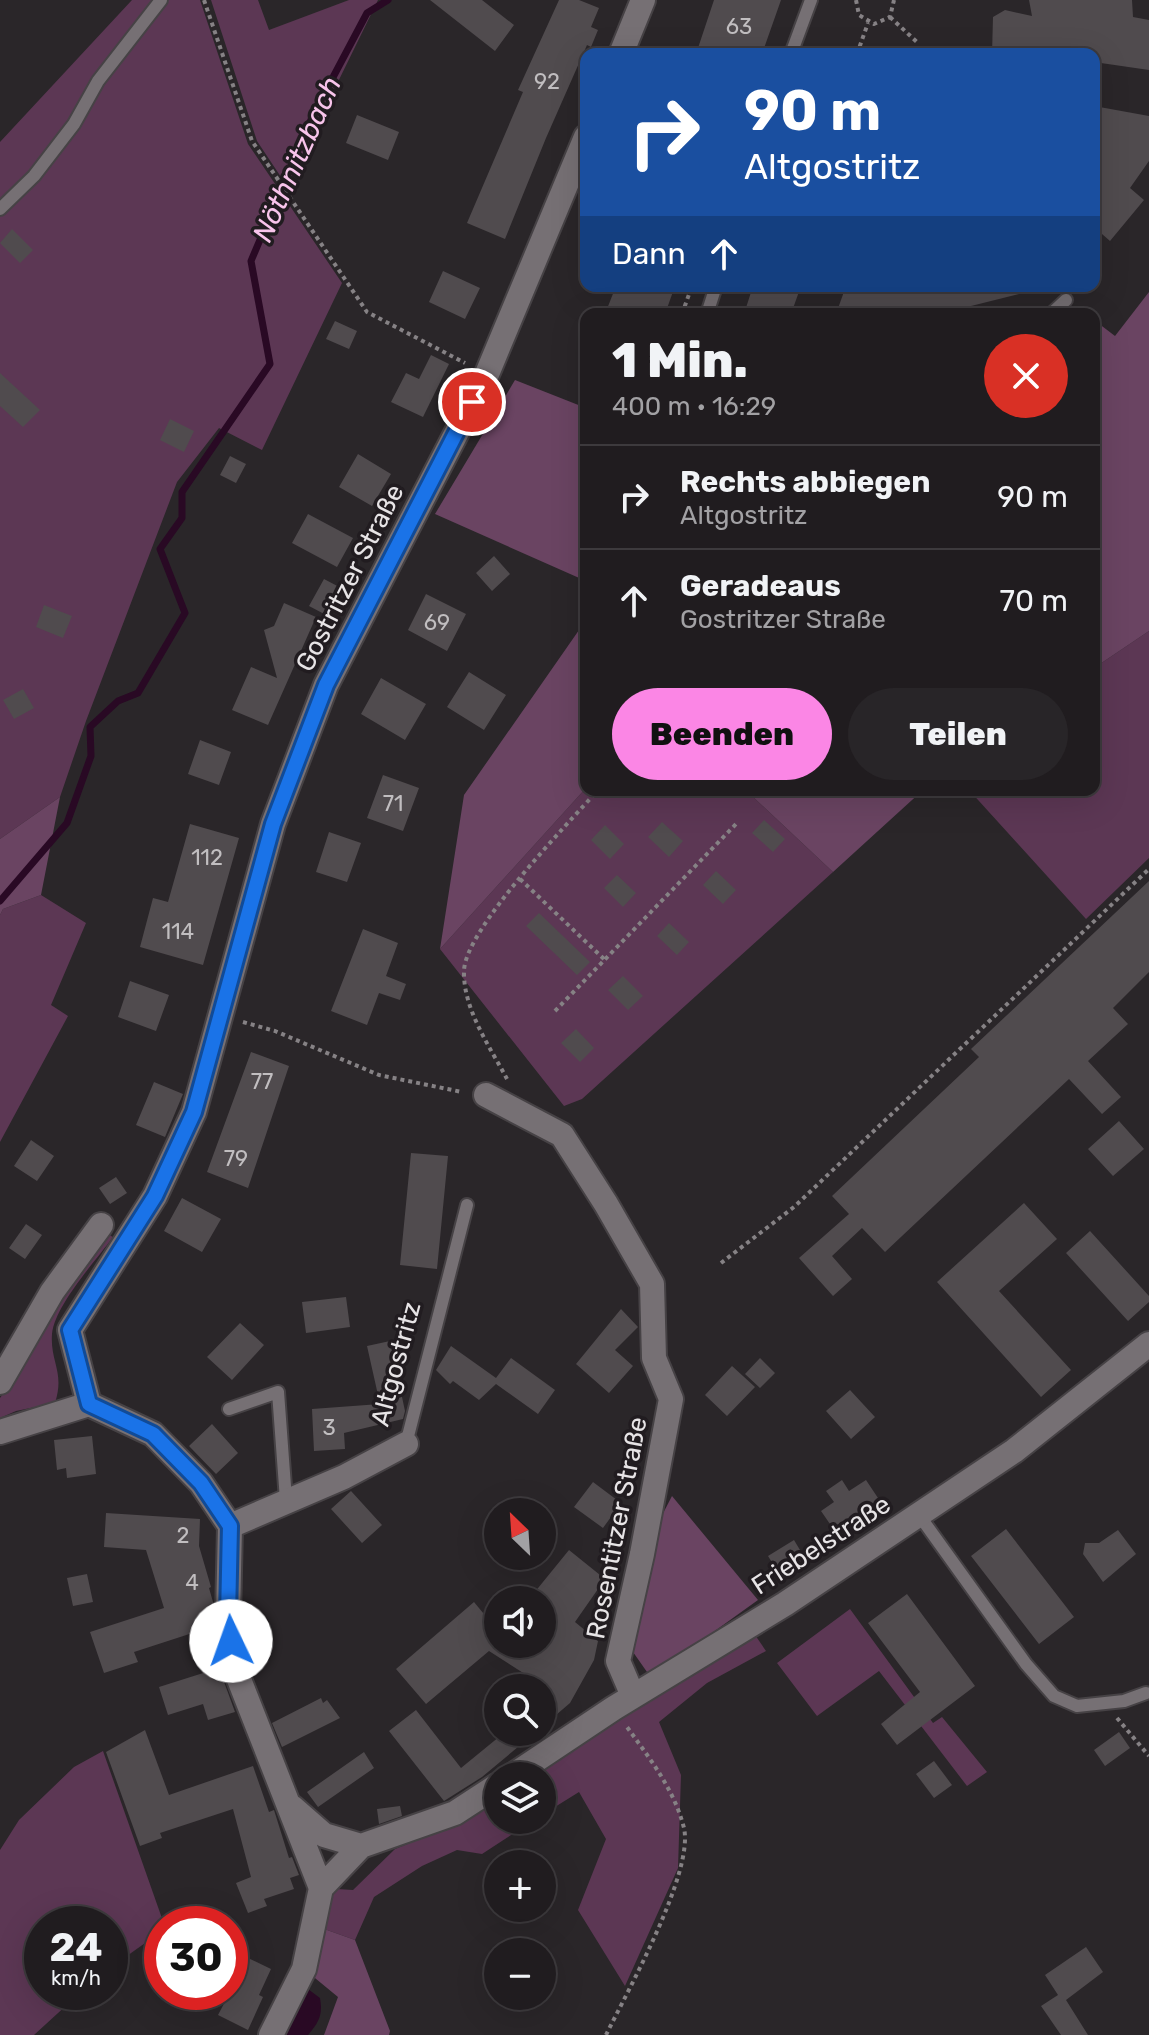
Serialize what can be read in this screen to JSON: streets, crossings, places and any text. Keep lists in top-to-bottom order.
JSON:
{
  "streets": {
    "street": [
      "Gostritzer Straße",
      "Altgostritz",
      "Rosentitzer Straße",
      "Friebelstraße"
    ]
  },
  "crossings": [
    ["Rosentitzer Straße", "Friebelstraße"]
  ],
  "water": ["Nöthnitzbach"],
  "house_numbers": [
    "63",
    "92",
    "69",
    "71",
    "112",
    "114",
    "77",
    "79",
    "3",
    "2",
    "4"
  ],
  "north": "top left",
  "page": {
    "turn": ["90 m", "Altgostritz"],
    "then": "Dann",
    "heading": ["1 Min.", "400 m · 16:29"],
    "list": [
      {
        "name": "Rechts abbiegen",
        "note": "Altgostritz",
        "value": "90 m"
      },
      {
        "name": "Geradeaus",
        "note": "Gostritzer Straße",
        "value": "70 m"
      }
    ],
    "buttons": ["Beenden", "Teilen"],
    "map_buttons": ["+", "−"],
    "speed": "24 km/h",
    "limit": "30"
  }
}
